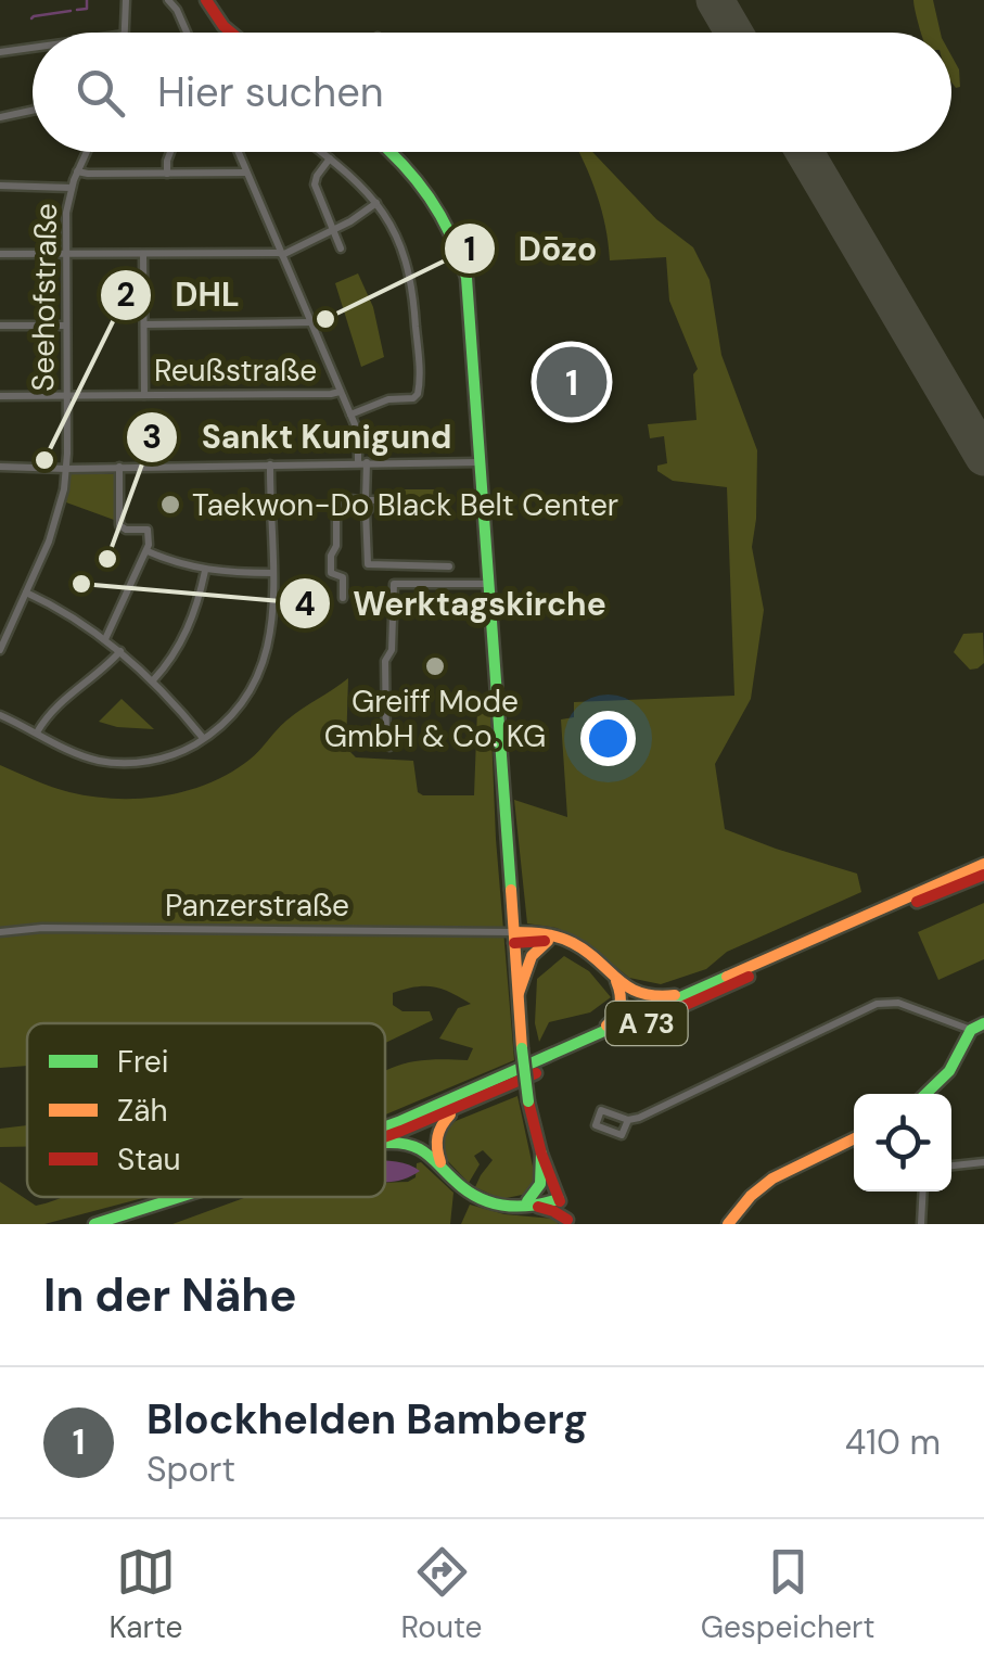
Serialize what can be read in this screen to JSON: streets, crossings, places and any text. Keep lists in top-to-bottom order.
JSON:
{
  "streets": {
    "main road": ["A 73"],
    "street": ["Seehofstraße", "Reußstraße", "Panzerstraße"]
  },
  "crossings": [
    ["Seehofstraße", "Reußstraße"]
  ],
  "places": [
    "Dōzo",
    "DHL",
    "Taekwon-Do Black Belt Center",
    "Sankt Kunigund",
    "Werktagskirche",
    "Greiff Mode GmbH & Co. KG"
  ],
  "legend": ["Frei", "Zäh", "Stau"],
  "page": {
    "search": "Hier suchen",
    "pins": "1",
    "heading": "In der Nähe",
    "list": [
      {
        "mark": "1",
        "name": "Blockhelden Bamberg",
        "note": "Sport",
        "value": "410 m"
      }
    ],
    "nav": ["Karte", "Route", "Gespeichert"]
  }
}
